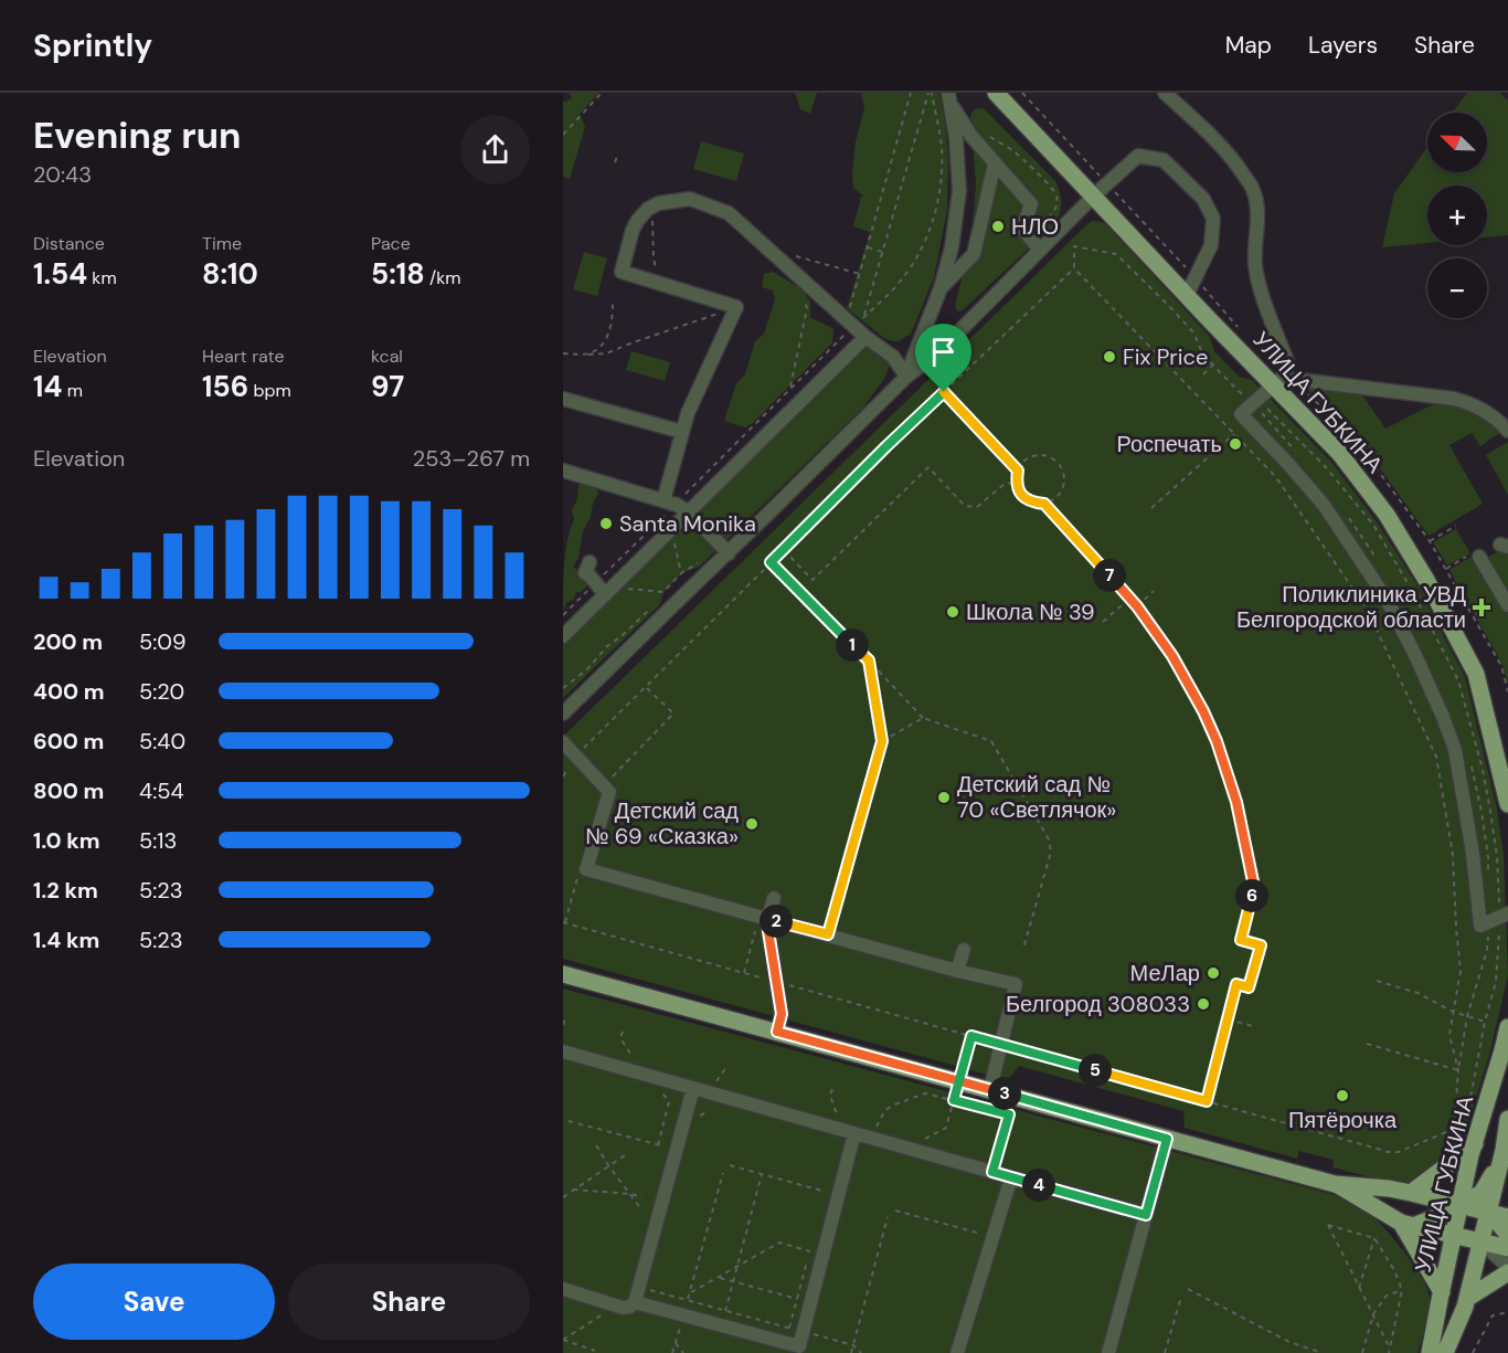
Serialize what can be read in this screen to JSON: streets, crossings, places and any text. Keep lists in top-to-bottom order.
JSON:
{
  "streets": {
    "main road": ["УЛИЦА ГУБКИНА"]
  },
  "places": {
    "other": [
      "НЛО",
      "Fix Price",
      "Роспечать",
      "Santa Monika",
      "Школа № 39",
      "Детский сад № 70 «Светлячок»",
      "Детский сад № 69 «Сказка»",
      "МеЛар",
      "Белгород 308033",
      "Пятёрочка"
    ],
    "health": ["Поликлиника УВД Белгородской области"]
  },
  "north": "top left",
  "page": {
    "header": "Sprintly",
    "nav": ["Map", "Layers", "Share"],
    "heading": ["Evening run", "20:43"],
    "map_buttons": ["+", "−"],
    "stats": [
      ["Distance", "1.54 km"],
      ["Time", "8:10"],
      ["Pace", "5:18 /km"],
      ["Elevation", "14 m"],
      ["Heart rate", "156 bpm"],
      ["kcal", "97"]
    ],
    "chart": ["Elevation", "253–267 m"],
    "pins": [
      "7",
      "1",
      "6",
      "2",
      "5",
      "3",
      "4"
    ],
    "list": [
      {
        "name": "200 m",
        "note": "5:09"
      },
      {
        "name": "400 m",
        "note": "5:20"
      },
      {
        "name": "600 m",
        "note": "5:40"
      },
      {
        "name": "800 m",
        "note": "4:54"
      },
      {
        "name": "1.0 km",
        "note": "5:13"
      },
      {
        "name": "1.2 km",
        "note": "5:23"
      },
      {
        "name": "1.4 km",
        "note": "5:23"
      }
    ],
    "buttons": ["Save", "Share"]
  }
}
